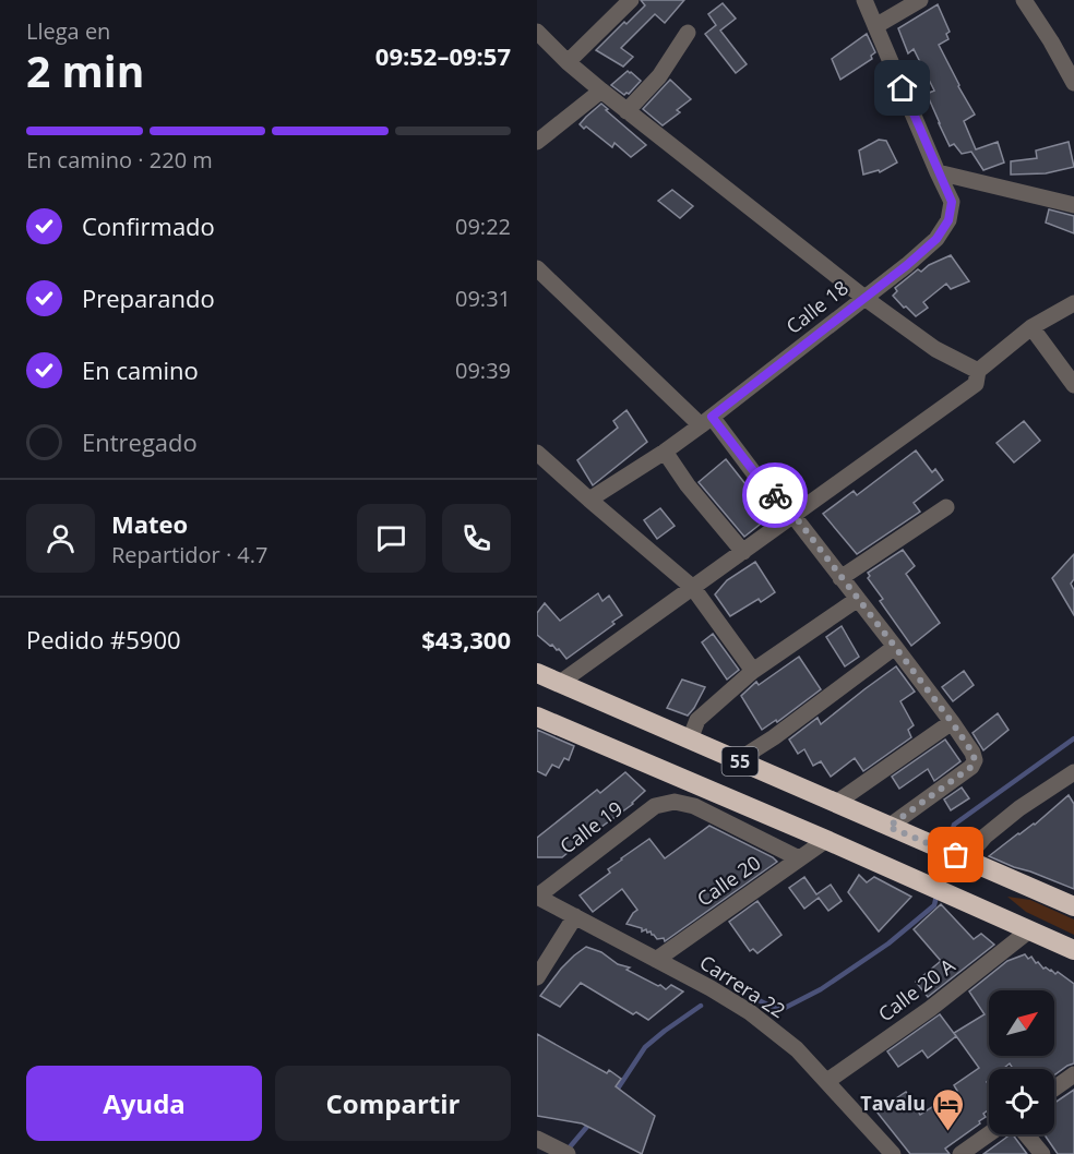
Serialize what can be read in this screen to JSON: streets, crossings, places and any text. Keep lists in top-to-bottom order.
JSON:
{
  "streets": {
    "highway": ["55"],
    "street": [
      "Calle 18",
      "Calle 19",
      "Calle 20",
      "Carrera 22",
      "Calle 20 A"
    ]
  },
  "crossings": [
    ["55", "Calle 20"],
    ["55", "Calle 20 A"],
    ["Calle 19", "Calle 20"],
    ["Calle 19", "Carrera 22"],
    ["Calle 20", "Carrera 22"],
    ["Carrera 22", "Calle 20 A"]
  ],
  "places": {
    "hotel": ["Tavalu"]
  },
  "north": "top right",
  "page": {
    "heading": ["2 min", "Llega en", "09:52–09:57"],
    "panel": [
      "Mateo",
      "Repartidor · 4.7",
      "Pedido #5900",
      "$43,300"
    ],
    "bar": "En camino · 220 m",
    "list": [
      ["Confirmado", "09:22"],
      ["Preparando", "09:31"],
      ["En camino", "09:39"],
      "Entregado"
    ],
    "buttons": ["Ayuda", "Compartir"]
  }
}
